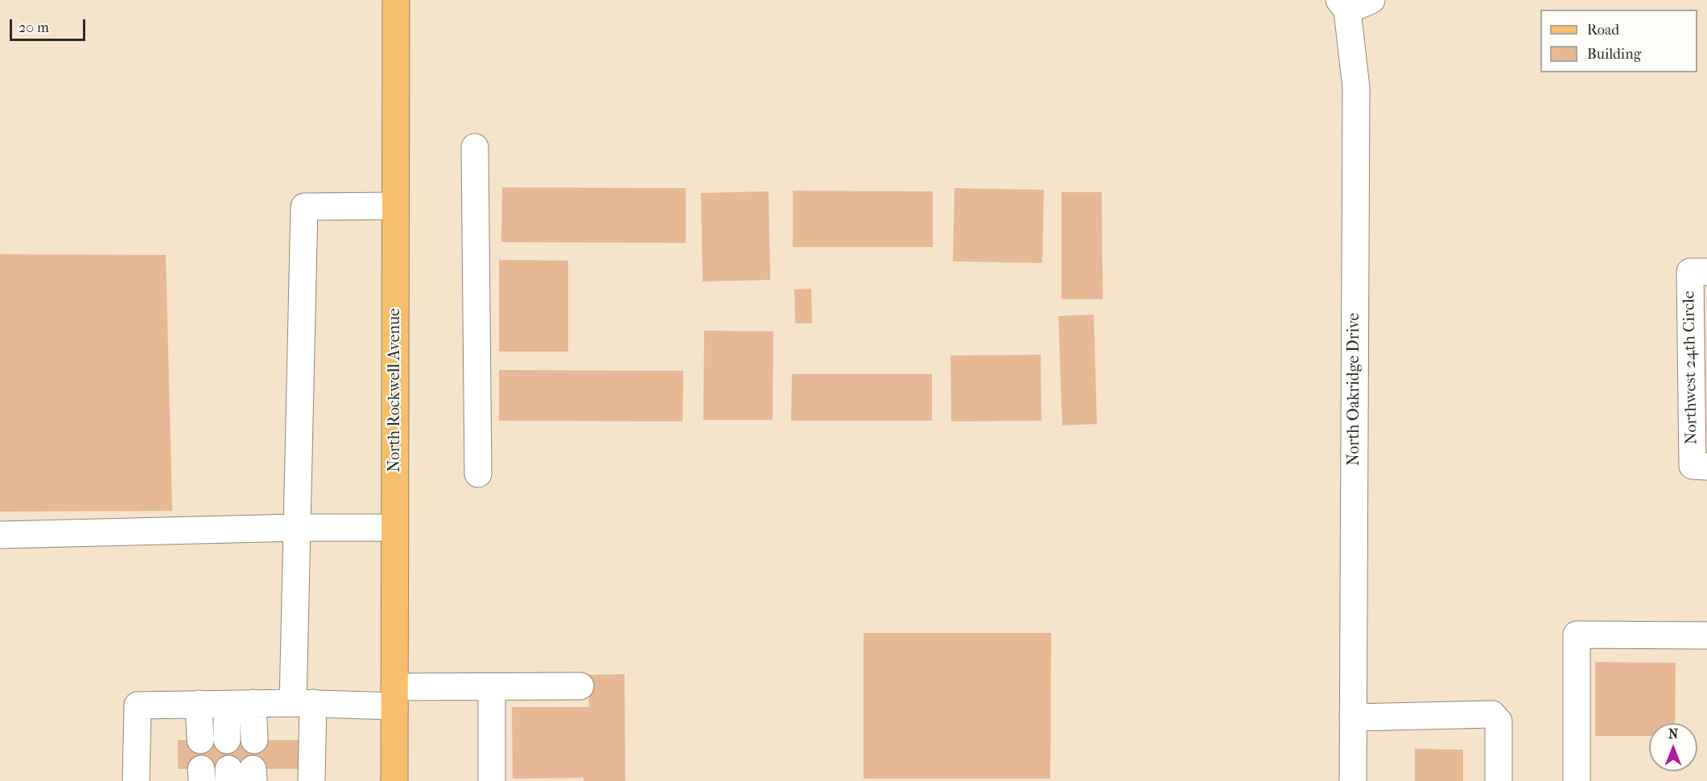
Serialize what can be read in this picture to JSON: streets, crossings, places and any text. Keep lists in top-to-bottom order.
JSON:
{
  "streets": {
    "main road": ["North Rockwell Avenue"],
    "street": ["Northwest 24th Circle", "North Oakridge Drive"]
  },
  "legend": ["Road", "Building"],
  "scale_bar": "20 m",
  "north": "top"
}
